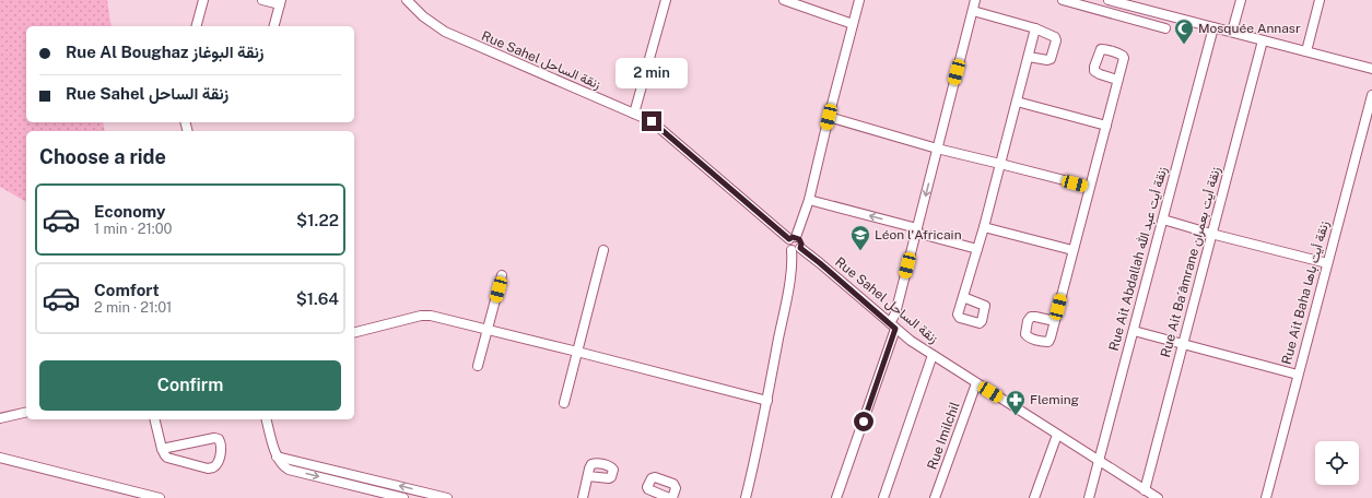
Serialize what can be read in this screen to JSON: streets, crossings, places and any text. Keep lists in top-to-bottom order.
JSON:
{
  "streets": {
    "street": [
      "Rue Sahel زنقة الساحل",
      "Rue Ait Abdallah زنقة أيت عبد الله",
      "Rue Ait Ba´âmrane زنقة أيت بعمران",
      "Rue Ait Baha زنقة أيت باها",
      "Rue Imilchil"
    ]
  },
  "crossings": [
    ["Rue Sahel زنقة الساحل", "Rue Ait Abdallah زنقة أيت عبد الله"],
    ["Rue Sahel زنقة الساحل", "Rue Ait Ba´âmrane زنقة أيت بعمران"],
    ["Rue Sahel زنقة الساحل", "Rue Imilchil"]
  ],
  "places": {
    "mosque": ["Mosquée Annasr"],
    "school or university": ["Léon l'Africain"],
    "pharmacy": ["Fleming"]
  },
  "page": {
    "banner": ["Rue Al Boughaz زنقة البوغاز", "Rue Sahel زنقة الساحل"],
    "bubble": "2 min",
    "heading": "Choose a ride",
    "list": [
      {
        "name": "Economy",
        "note": "1 min · 21:00",
        "value": "$1.22"
      },
      {
        "name": "Comfort",
        "note": "2 min · 21:01",
        "value": "$1.64"
      }
    ],
    "buttons": "Confirm"
  }
}
